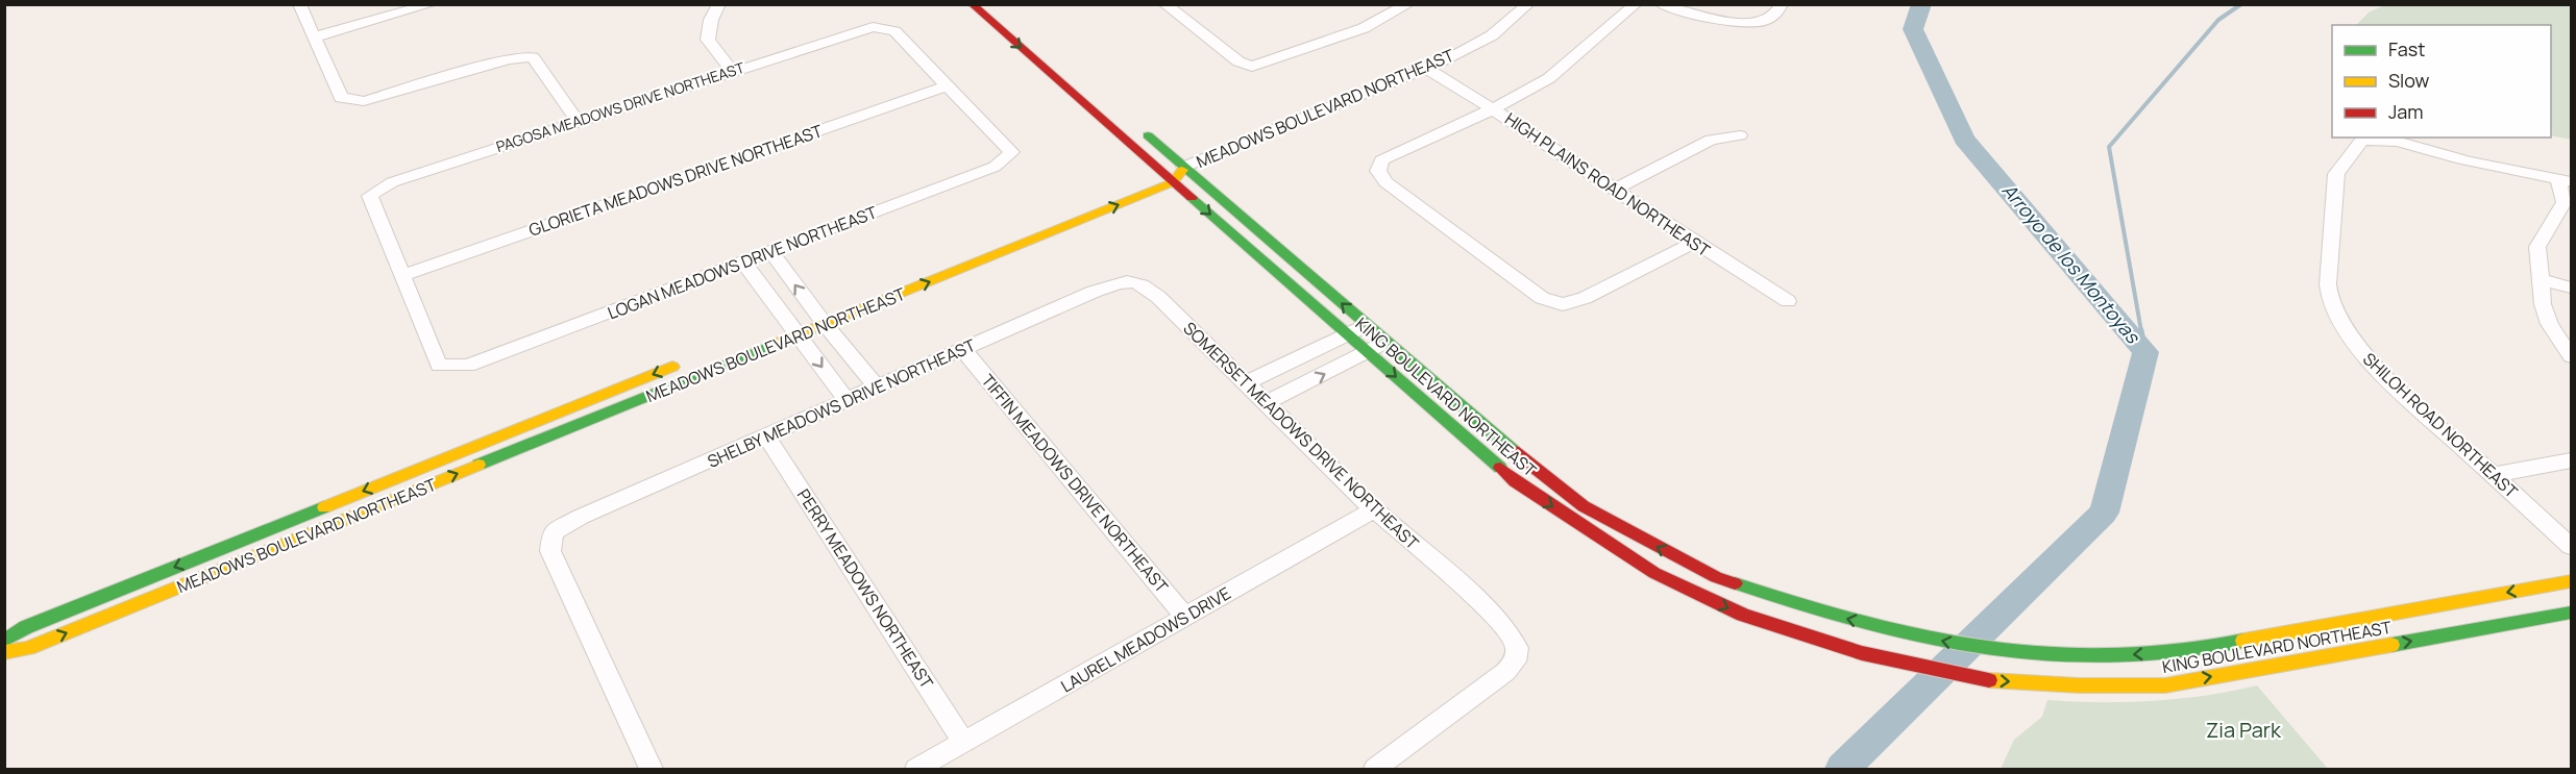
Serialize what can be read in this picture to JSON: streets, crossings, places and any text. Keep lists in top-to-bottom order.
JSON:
{
  "streets": {
    "street": [
      "PAGOSA MEADOWS DRIVE NORTHEAST",
      "MEADOWS BOULEVARD NORTHEAST",
      "GLORIETA MEADOWS DRIVE NORTHEAST",
      "HIGH PLAINS ROAD NORTHEAST",
      "LOGAN MEADOWS DRIVE NORTHEAST",
      "KING BOULEVARD NORTHEAST",
      "SHELBY MEADOWS DRIVE NORTHEAST",
      "SHILOH ROAD NORTHEAST",
      "SOMERSET MEADOWS DRIVE NORTHEAST",
      "TIFFIN MEADOWS DRIVE NORTHEAST",
      "PERRY MEADOWS NORTHEAST",
      "LAUREL MEADOWS DRIVE"
    ]
  },
  "crossings": [
    ["PAGOSA MEADOWS DRIVE NORTHEAST", "GLORIETA MEADOWS DRIVE NORTHEAST"],
    ["PAGOSA MEADOWS DRIVE NORTHEAST", "LOGAN MEADOWS DRIVE NORTHEAST"],
    ["MEADOWS BOULEVARD NORTHEAST", "HIGH PLAINS ROAD NORTHEAST"],
    ["MEADOWS BOULEVARD NORTHEAST", "KING BOULEVARD NORTHEAST"],
    ["GLORIETA MEADOWS DRIVE NORTHEAST", "LOGAN MEADOWS DRIVE NORTHEAST"],
    ["SHELBY MEADOWS DRIVE NORTHEAST", "SOMERSET MEADOWS DRIVE NORTHEAST"],
    ["SHELBY MEADOWS DRIVE NORTHEAST", "TIFFIN MEADOWS DRIVE NORTHEAST"],
    ["SHELBY MEADOWS DRIVE NORTHEAST", "PERRY MEADOWS NORTHEAST"],
    ["SOMERSET MEADOWS DRIVE NORTHEAST", "LAUREL MEADOWS DRIVE"],
    ["TIFFIN MEADOWS DRIVE NORTHEAST", "LAUREL MEADOWS DRIVE"],
    ["PERRY MEADOWS NORTHEAST", "LAUREL MEADOWS DRIVE"]
  ],
  "water": ["Arroyo de los Montoyas"],
  "parks": ["Zia Park"],
  "legend": ["Fast", "Slow", "Jam"]
}
